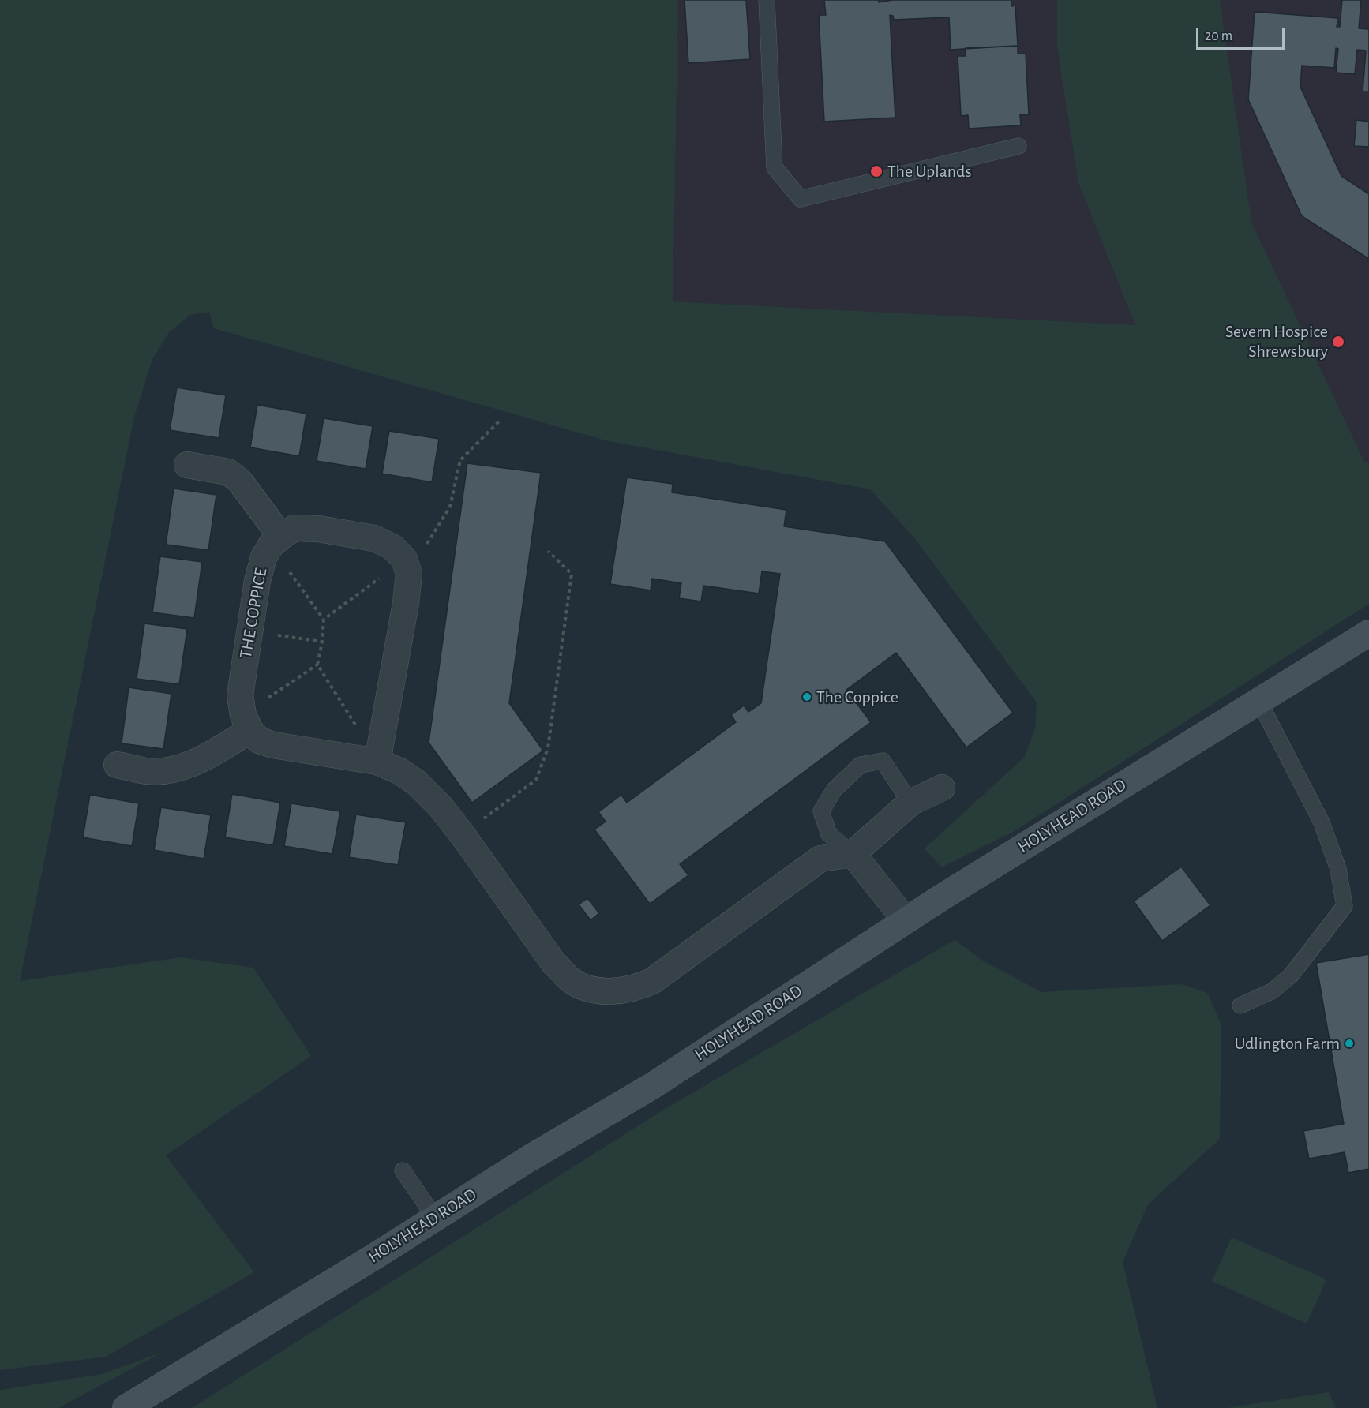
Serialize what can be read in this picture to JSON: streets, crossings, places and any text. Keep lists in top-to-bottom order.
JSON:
{
  "streets": {
    "main road": ["HOLYHEAD ROAD"],
    "street": ["THE COPPICE"]
  },
  "places": [
    "The Uplands",
    "Severn Hospice Shrewsbury",
    "The Coppice",
    "Udlington Farm"
  ],
  "scale_bar": "20 m"
}
